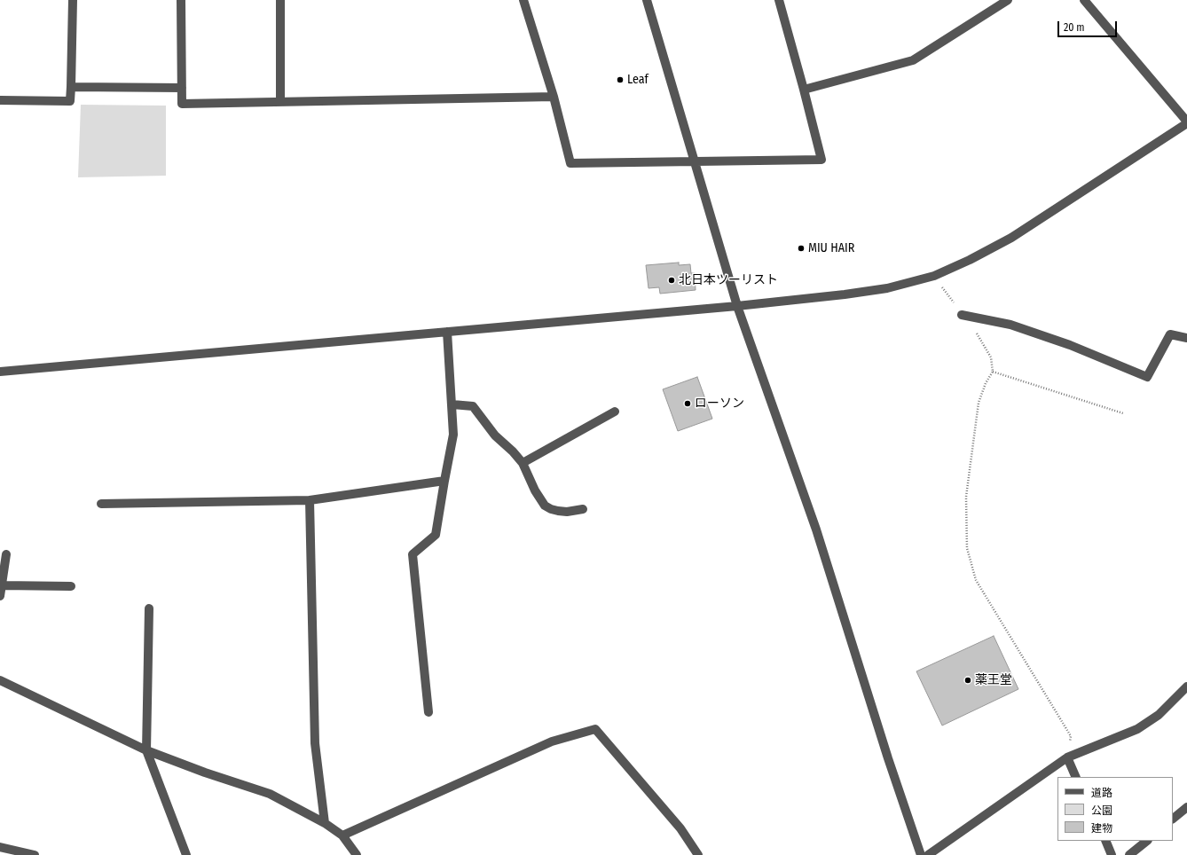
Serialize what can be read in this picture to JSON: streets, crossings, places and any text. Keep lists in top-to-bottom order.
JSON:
{
  "places": [
    "Leaf",
    "MIU HAIR",
    "北日本ツーリスト",
    "ローソン",
    "薬王堂"
  ],
  "legend": ["道路", "公園", "建物"],
  "scale_bar": "20 m"
}
